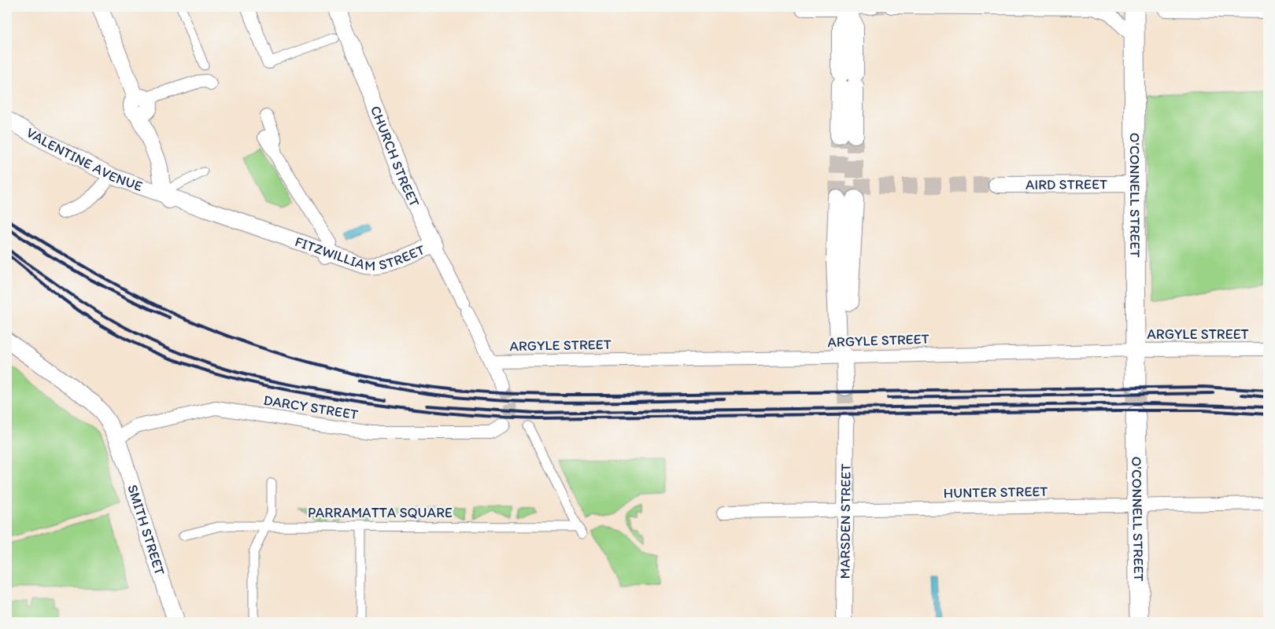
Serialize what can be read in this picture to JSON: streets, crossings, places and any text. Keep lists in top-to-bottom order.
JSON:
{
  "streets": {
    "main road": ["O'CONNELL STREET"],
    "street": [
      "CHURCH STREET",
      "VALENTINE AVENUE",
      "AIRD STREET",
      "FITZWILLIAM STREET",
      "ARGYLE STREET",
      "DARCY STREET",
      "HUNTER STREET",
      "PARRAMATTA SQUARE",
      "MARSDEN STREET",
      "SMITH STREET"
    ]
  },
  "crossings": [
    ["CHURCH STREET", "FITZWILLIAM STREET"],
    ["CHURCH STREET", "ARGYLE STREET"],
    ["VALENTINE AVENUE", "FITZWILLIAM STREET"],
    ["AIRD STREET", "O'CONNELL STREET"],
    ["O'CONNELL STREET", "ARGYLE STREET"],
    ["O'CONNELL STREET", "HUNTER STREET"],
    ["DARCY STREET", "SMITH STREET"],
    ["HUNTER STREET", "MARSDEN STREET"]
  ]
}
